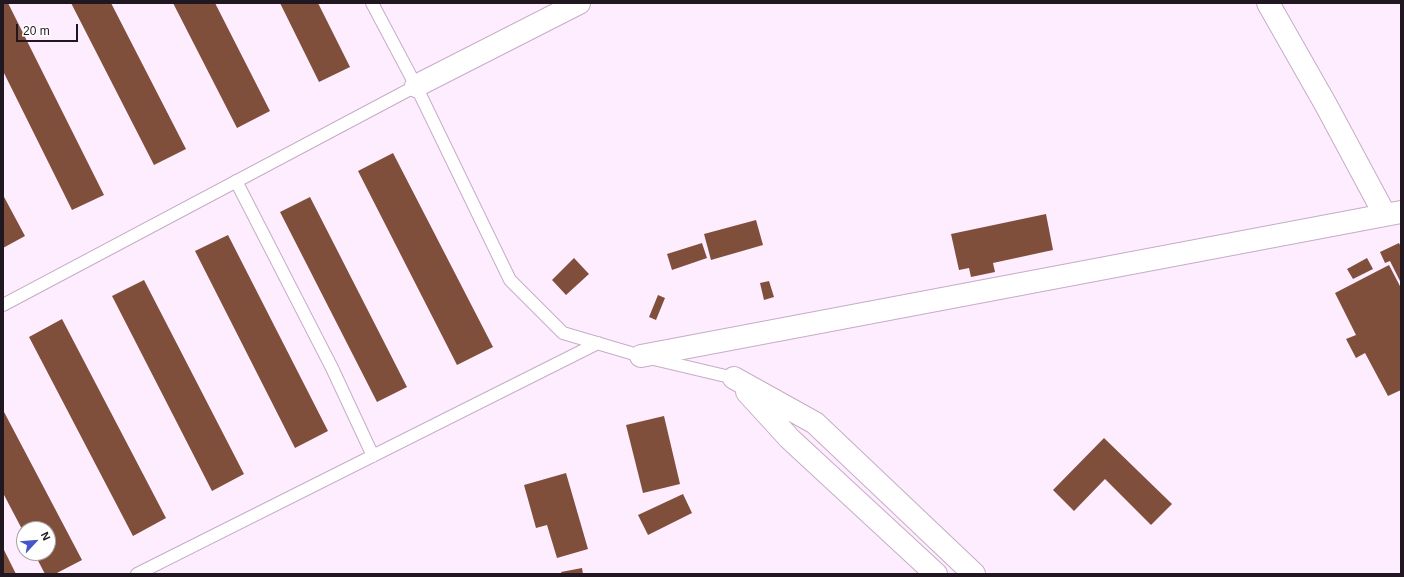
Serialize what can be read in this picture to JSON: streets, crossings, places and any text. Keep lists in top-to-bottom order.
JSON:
{
  "scale_bar": "20 m",
  "north": "top right"
}
